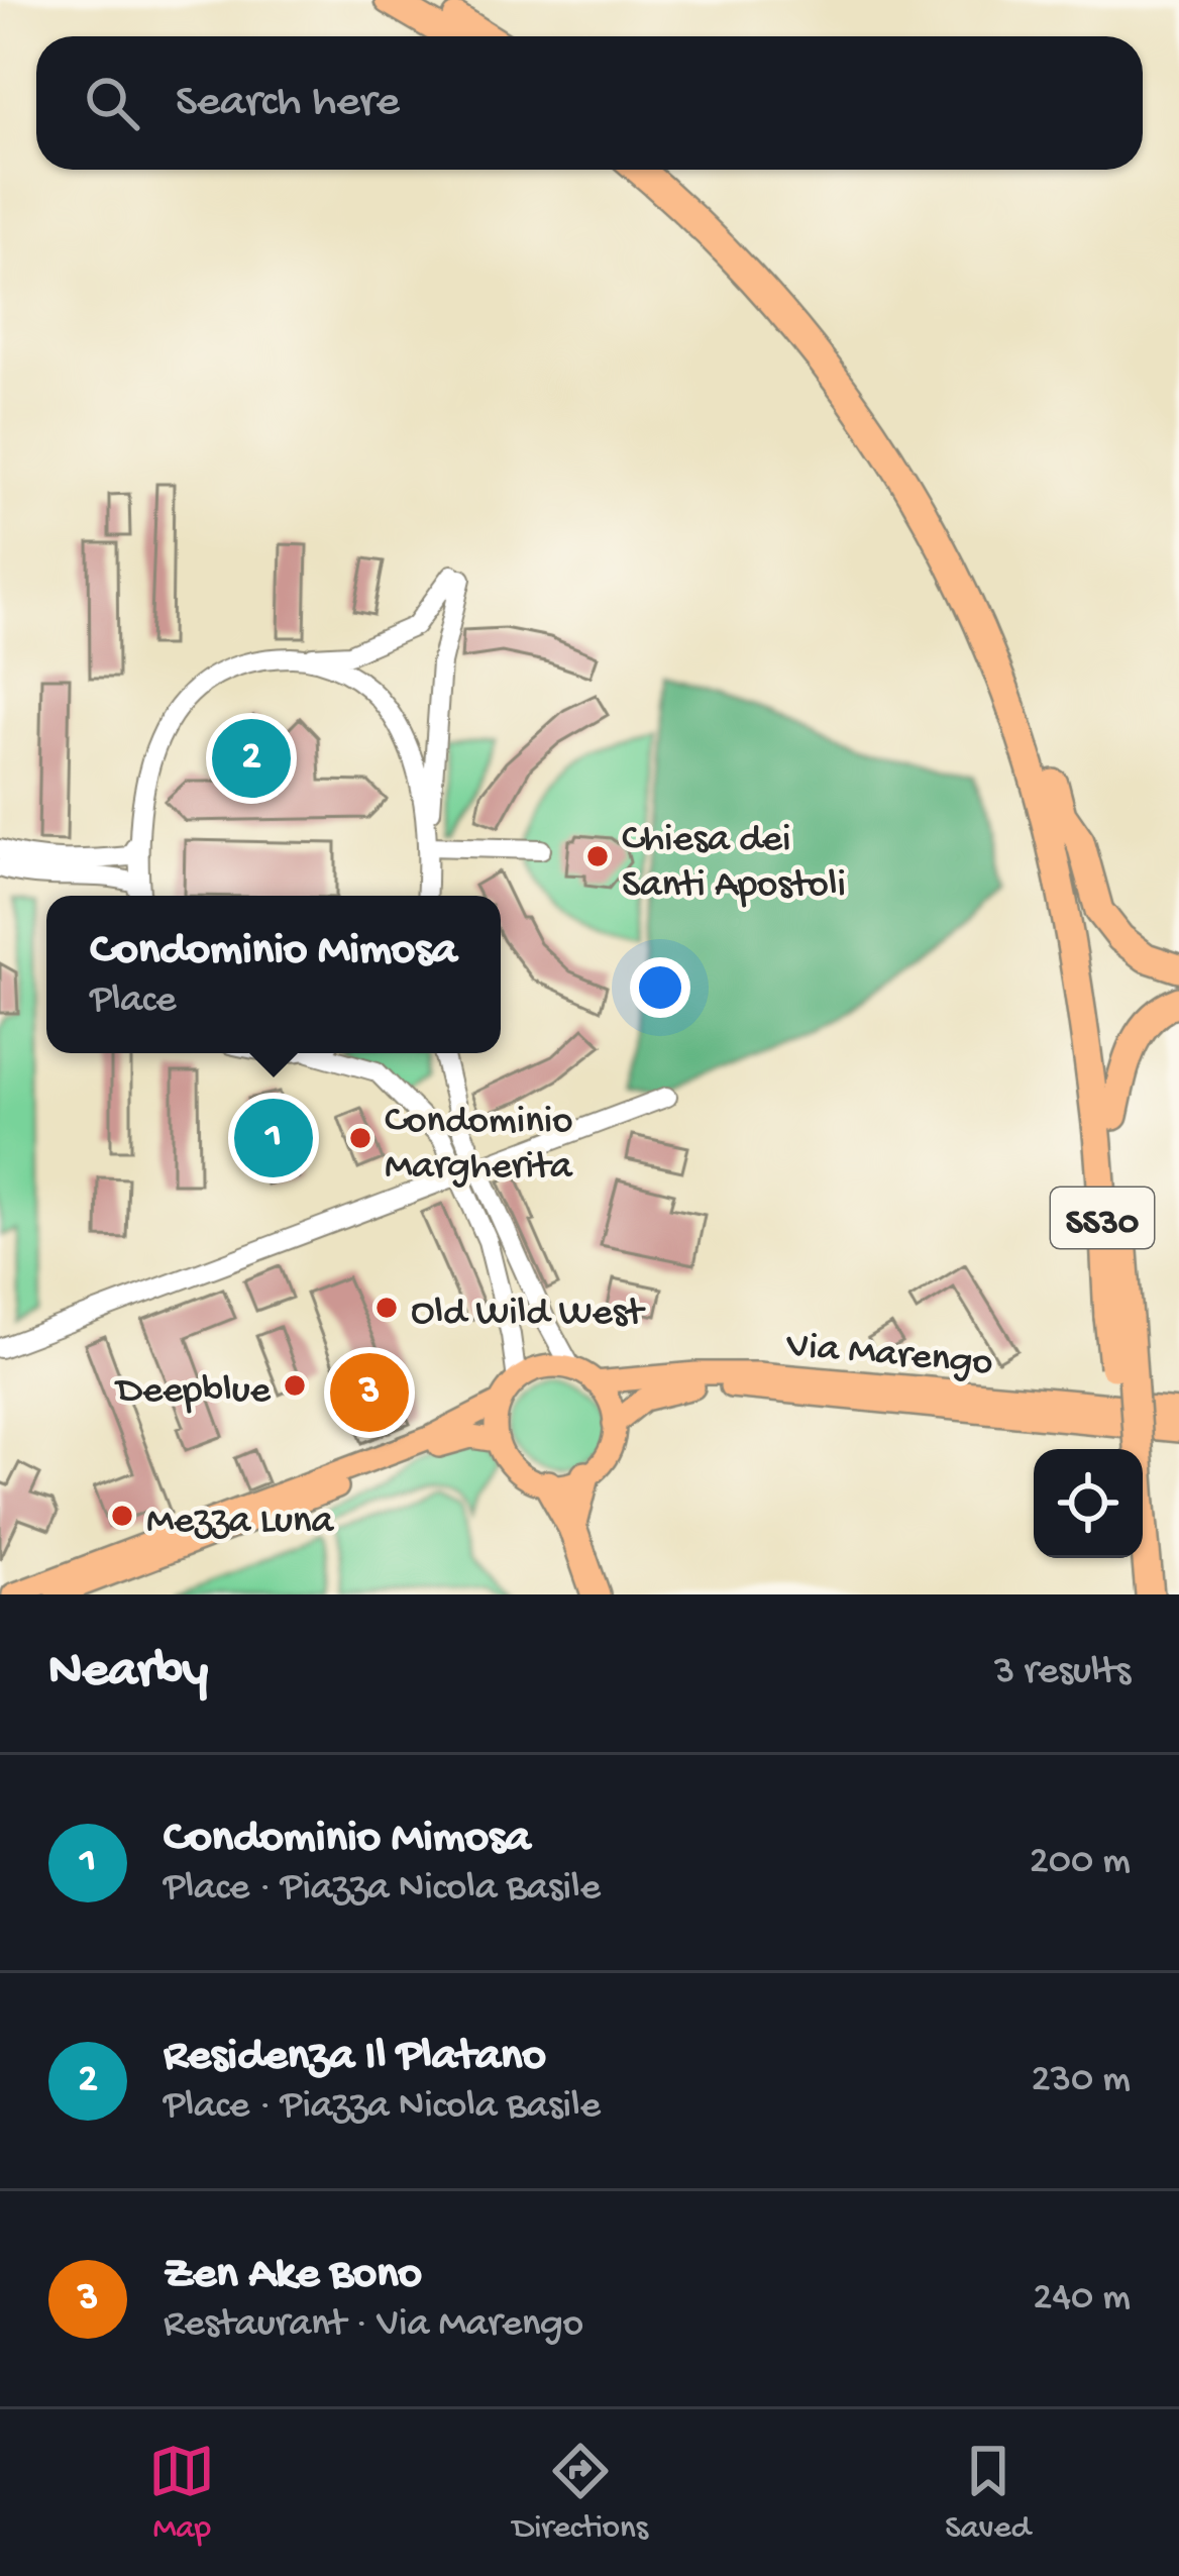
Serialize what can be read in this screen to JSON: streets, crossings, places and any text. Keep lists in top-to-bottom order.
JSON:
{
  "streets": {
    "highway": ["SS30"],
    "main road": ["Via Marengo"]
  },
  "places": [
    "Chiesa dei Santi Apostoli",
    "Condominio Margherita",
    "Old Wild West",
    "Deepblue",
    "Mezza Luna"
  ],
  "page": {
    "search": "Search here",
    "pins": ["2", "1", "3"],
    "popup": ["Condominio Mimosa", "Place"],
    "heading": ["Nearby", "3 results"],
    "list": [
      {
        "mark": "1",
        "name": "Condominio Mimosa",
        "note": "Place · Piazza Nicola Basile",
        "value": "200 m"
      },
      {
        "mark": "2",
        "name": "Residenza Il Platano",
        "note": "Place · Piazza Nicola Basile",
        "value": "230 m"
      },
      {
        "mark": "3",
        "name": "Zen Ake Bono",
        "note": "Restaurant · Via Marengo",
        "value": "240 m"
      }
    ],
    "nav": ["Map", "Directions", "Saved"]
  }
}
